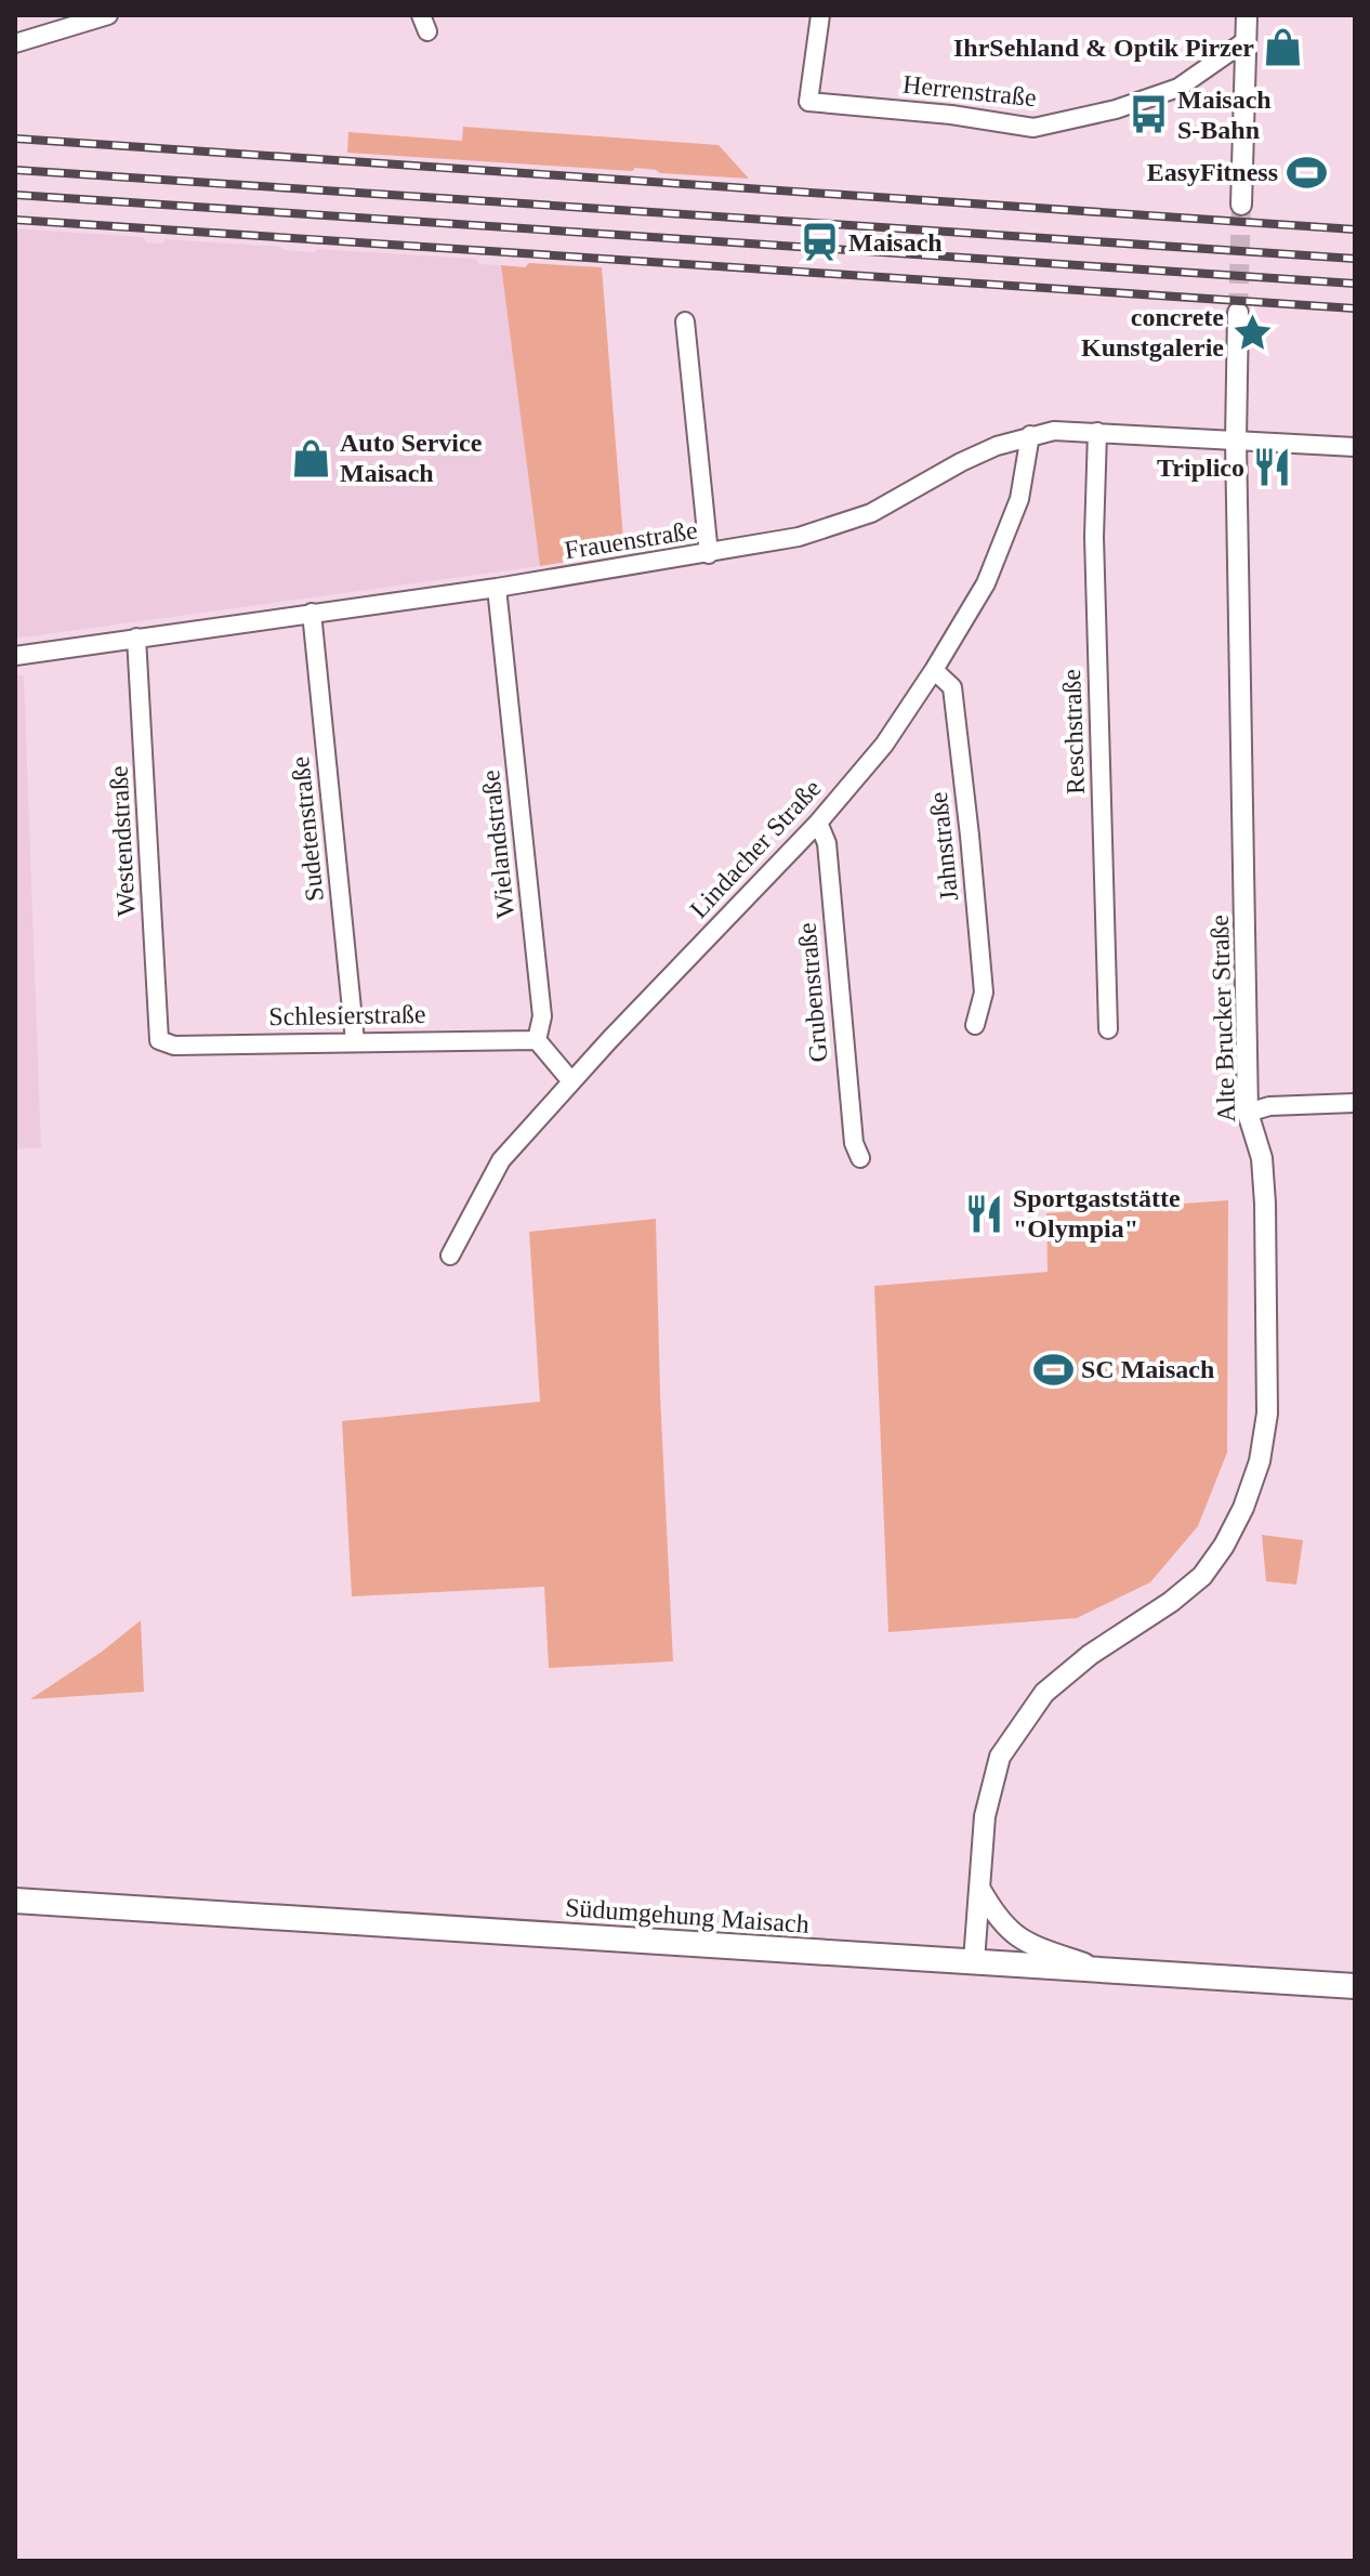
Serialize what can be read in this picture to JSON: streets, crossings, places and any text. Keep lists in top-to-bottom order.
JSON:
{
  "streets": {
    "main road": ["Südumgehung Maisach"],
    "street": [
      "Herrenstraße",
      "Frauenstraße",
      "Reschstraße",
      "Sudetenstraße",
      "Westendstraße",
      "Wielandstraße",
      "Jahnstraße",
      "Lindacher Straße",
      "Grubenstraße",
      "Schlesierstraße",
      "Alte Brucker Straße"
    ]
  },
  "crossings": [
    ["Frauenstraße", "Reschstraße"],
    ["Frauenstraße", "Sudetenstraße"],
    ["Frauenstraße", "Westendstraße"],
    ["Frauenstraße", "Wielandstraße"],
    ["Frauenstraße", "Lindacher Straße"],
    ["Frauenstraße", "Alte Brucker Straße"],
    ["Sudetenstraße", "Schlesierstraße"],
    ["Westendstraße", "Schlesierstraße"],
    ["Wielandstraße", "Schlesierstraße"],
    ["Jahnstraße", "Lindacher Straße"],
    ["Lindacher Straße", "Grubenstraße"],
    ["Alte Brucker Straße", "Südumgehung Maisach"]
  ],
  "places": {
    "shop": ["IhrSehland & Optik Pirzer", "Auto Service Maisach"],
    "bus stop": ["Maisach S-Bahn"],
    "sports": ["EasyFitness", "SC Maisach"],
    "station": ["Maisach"],
    "place": ["concrete Kunstgalerie"],
    "restaurant": ["Triplico", "Sportgaststätte \"Olympia\""]
  }
}
